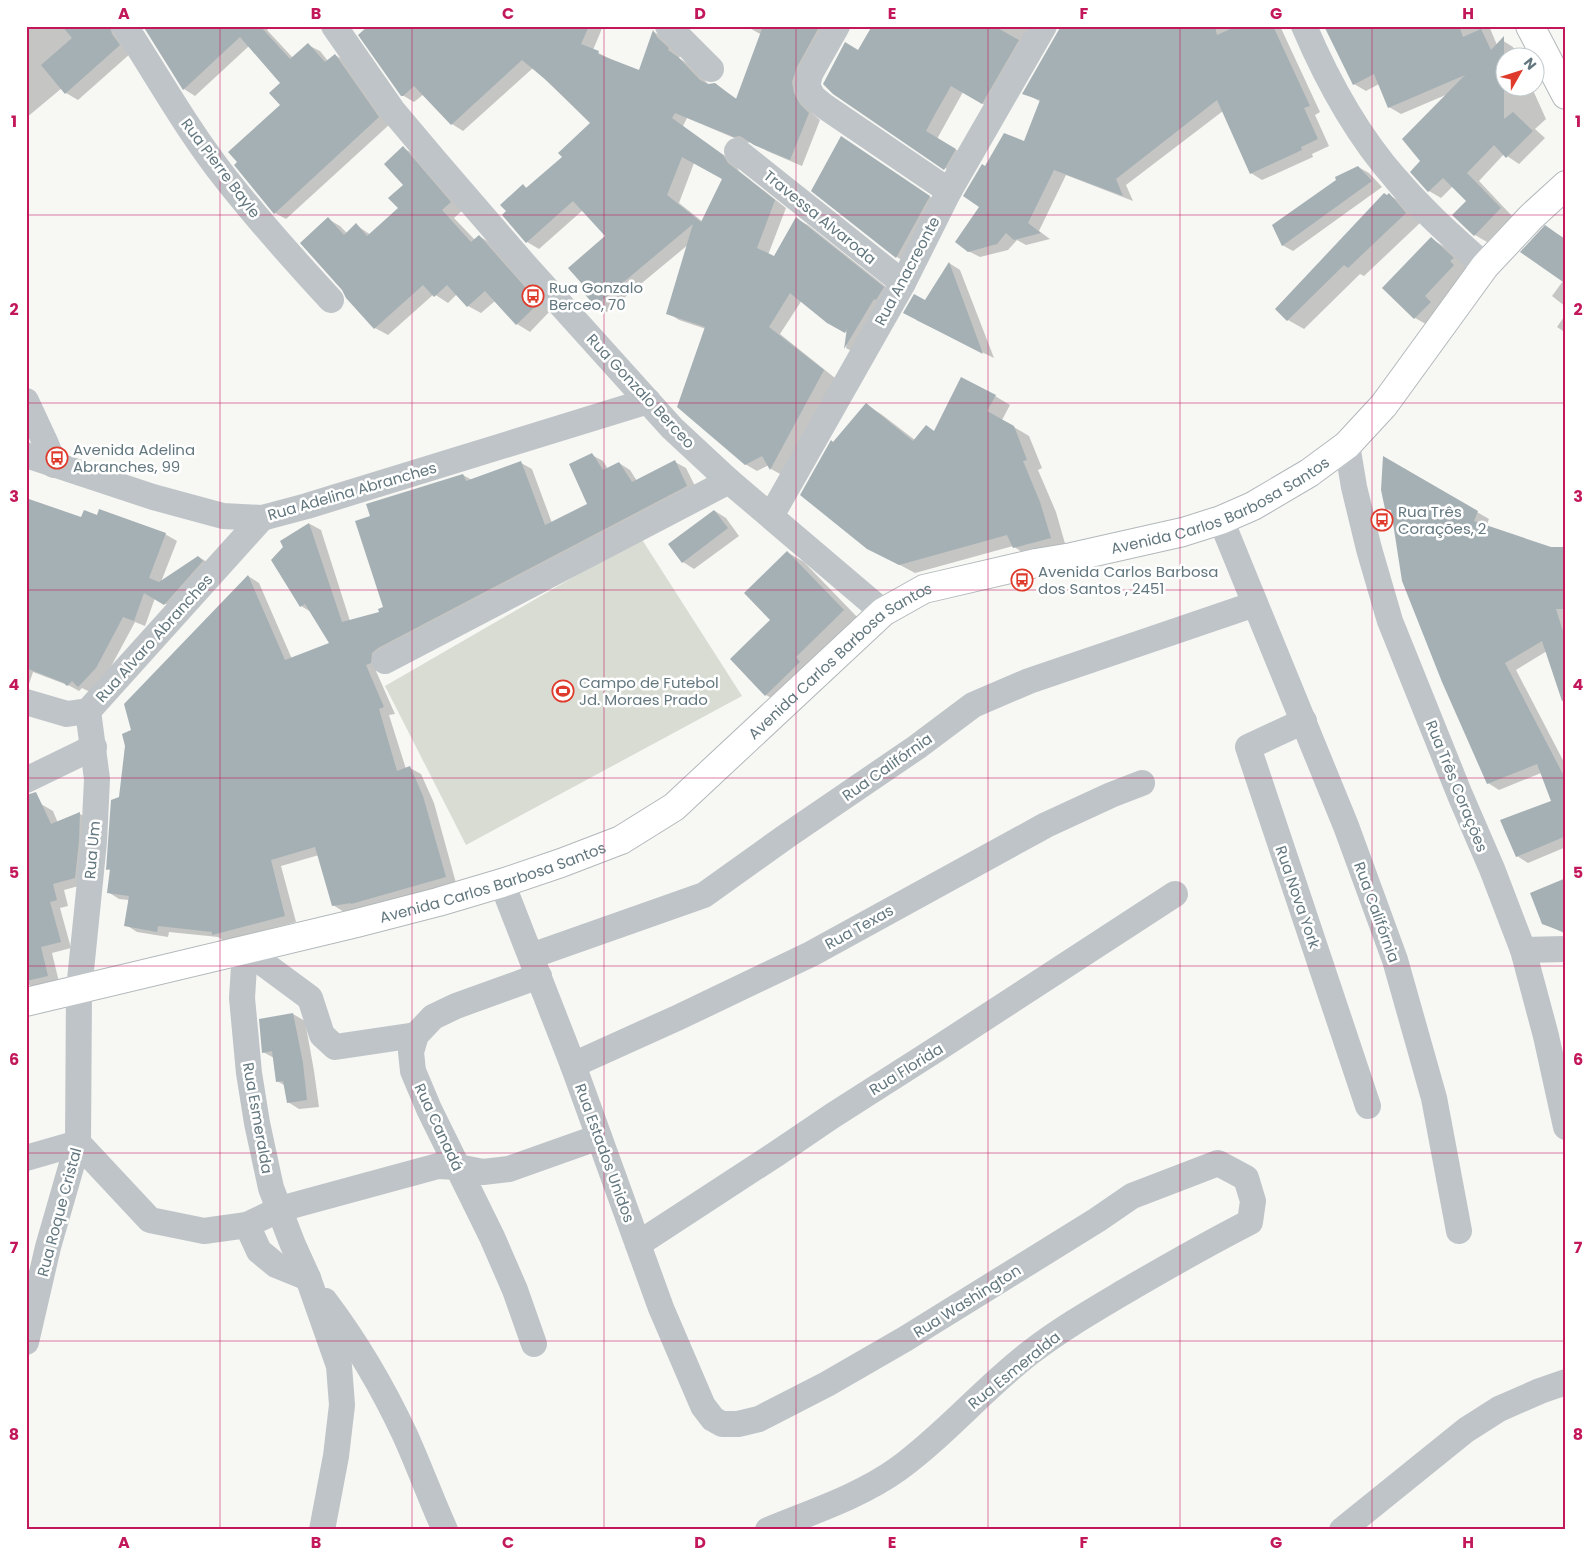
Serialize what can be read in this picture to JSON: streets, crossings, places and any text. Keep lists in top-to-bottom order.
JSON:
{
  "streets": {
    "main road": ["Avenida Carlos Barbosa Santos"],
    "street": [
      "Rua Pierre Bayle",
      "Travessa Alvaroda",
      "Rua Anacreonte",
      "Rua Gonzalo Berceo",
      "Rua Adelina Abranches",
      "Rua Alvaro Abranches",
      "Rua Califórnia",
      "Rua Três Corações",
      "Rua Um",
      "Rua Nova York",
      "Rua Texas",
      "Rua Florida",
      "Rua Esmeralda",
      "Rua Canadá",
      "Rua Estados Unidos",
      "Rua Roque Cristal",
      "Rua Washington"
    ]
  },
  "crossings": [
    ["Travessa Alvaroda", "Rua Anacreonte"],
    ["Rua Anacreonte", "Rua Gonzalo Berceo"],
    ["Rua Gonzalo Berceo", "Rua Adelina Abranches"],
    ["Rua Gonzalo Berceo", "Avenida Carlos Barbosa Santos"],
    ["Rua Adelina Abranches", "Rua Alvaro Abranches"],
    ["Avenida Carlos Barbosa Santos", "Rua Califórnia"],
    ["Avenida Carlos Barbosa Santos", "Rua Três Corações"],
    ["Avenida Carlos Barbosa Santos", "Rua Um"],
    ["Avenida Carlos Barbosa Santos", "Rua Esmeralda"],
    ["Avenida Carlos Barbosa Santos", "Rua Estados Unidos"],
    ["Avenida Carlos Barbosa Santos", "Rua Roque Cristal"],
    ["Rua Alvaro Abranches", "Rua Um"],
    ["Rua Califórnia", "Rua Nova York"],
    ["Rua Califórnia", "Rua Estados Unidos"],
    ["Rua Um", "Rua Roque Cristal"],
    ["Rua Texas", "Rua Estados Unidos"],
    ["Rua Florida", "Rua Estados Unidos"],
    ["Rua Esmeralda", "Rua Washington"],
    ["Rua Estados Unidos", "Rua Washington"]
  ],
  "places": {
    "bus stop": [
      "Rua Gonzalo Berceo, 70",
      "Avenida Adelina Abranches, 99",
      "Rua Três Corações, 2",
      "Avenida Carlos Barbosa dos Santos , 2451"
    ],
    "sports": ["Campo de Futebol Jd. Moraes Prado"]
  },
  "north": "top right",
  "grid": {
    "columns": [
      "A",
      "B",
      "C",
      "D",
      "E",
      "F",
      "G",
      "H"
    ],
    "rows": [
      "1",
      "2",
      "3",
      "4",
      "5",
      "6",
      "7",
      "8"
    ]
  }
}
